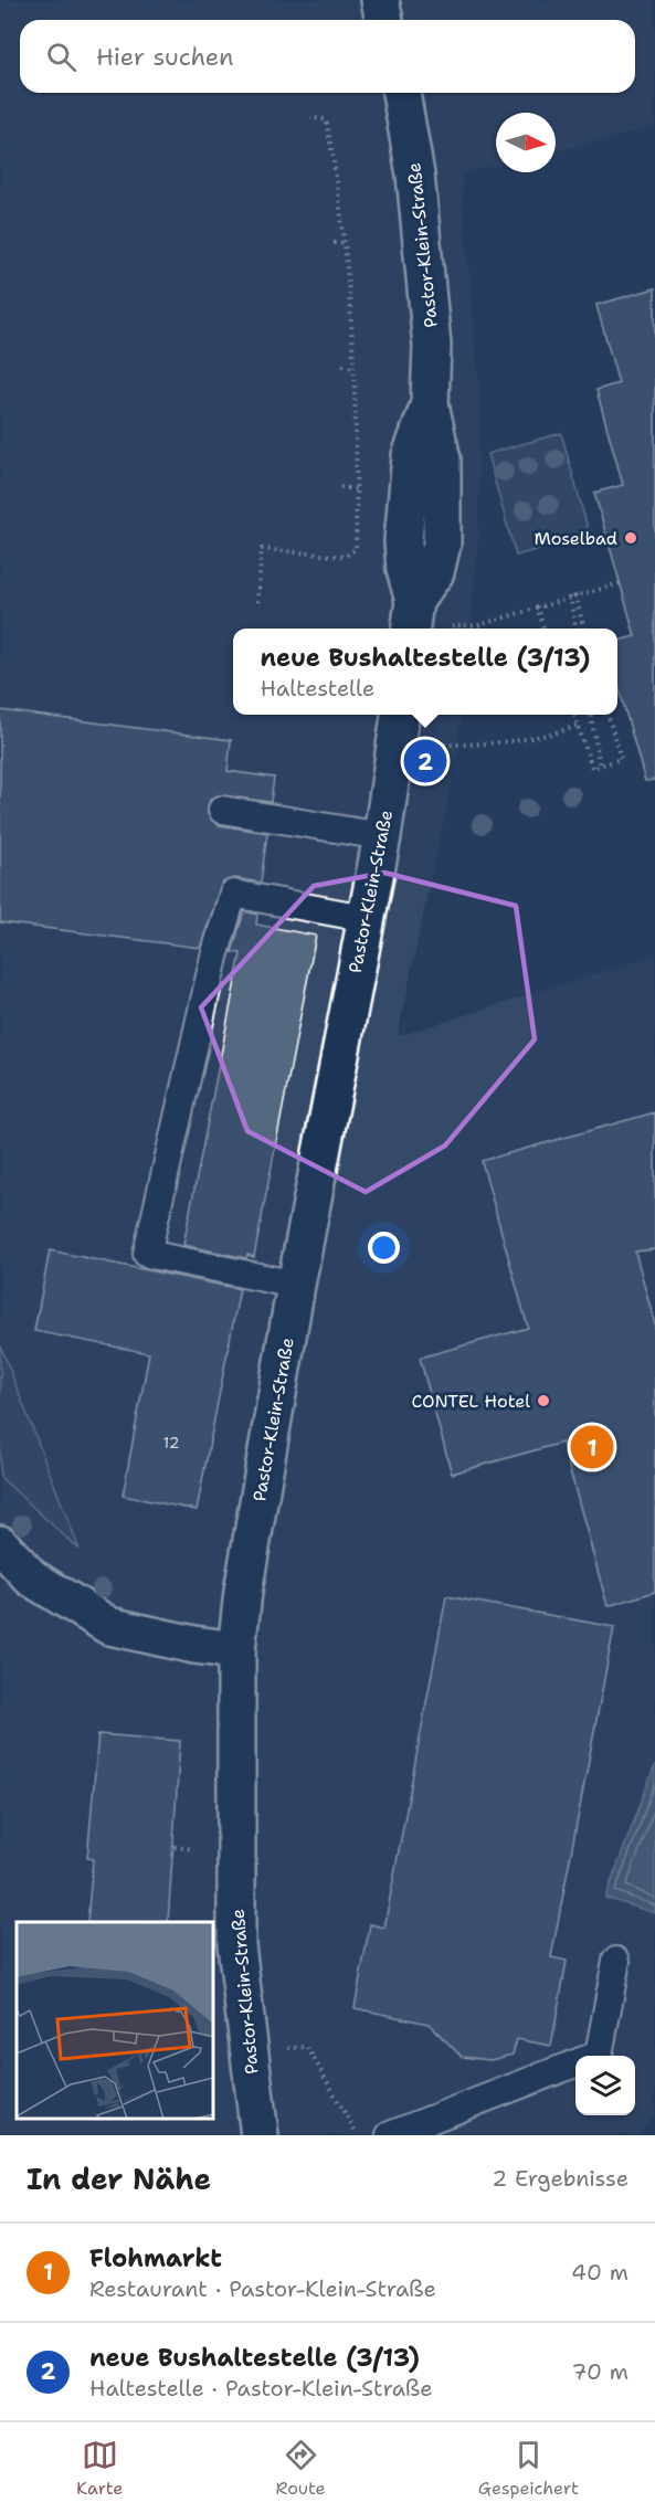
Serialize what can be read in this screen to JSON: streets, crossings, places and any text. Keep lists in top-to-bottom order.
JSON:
{
  "streets": {
    "street": ["Pastor-Klein-Straße"]
  },
  "places": ["Moselbad", "CONTEL Hotel"],
  "house_numbers": ["12"],
  "north": "right",
  "page": {
    "search": "Hier suchen",
    "popup": ["neue Bushaltestelle (3/13)", "Haltestelle"],
    "pins": ["2", "1"],
    "heading": ["In der Nähe", "2 Ergebnisse"],
    "list": [
      {
        "mark": "1",
        "name": "Flohmarkt",
        "note": "Restaurant · Pastor-Klein-Straße",
        "value": "40 m"
      },
      {
        "mark": "2",
        "name": "neue Bushaltestelle (3/13)",
        "note": "Haltestelle · Pastor-Klein-Straße",
        "value": "70 m"
      }
    ],
    "nav": ["Karte", "Route", "Gespeichert"]
  }
}
